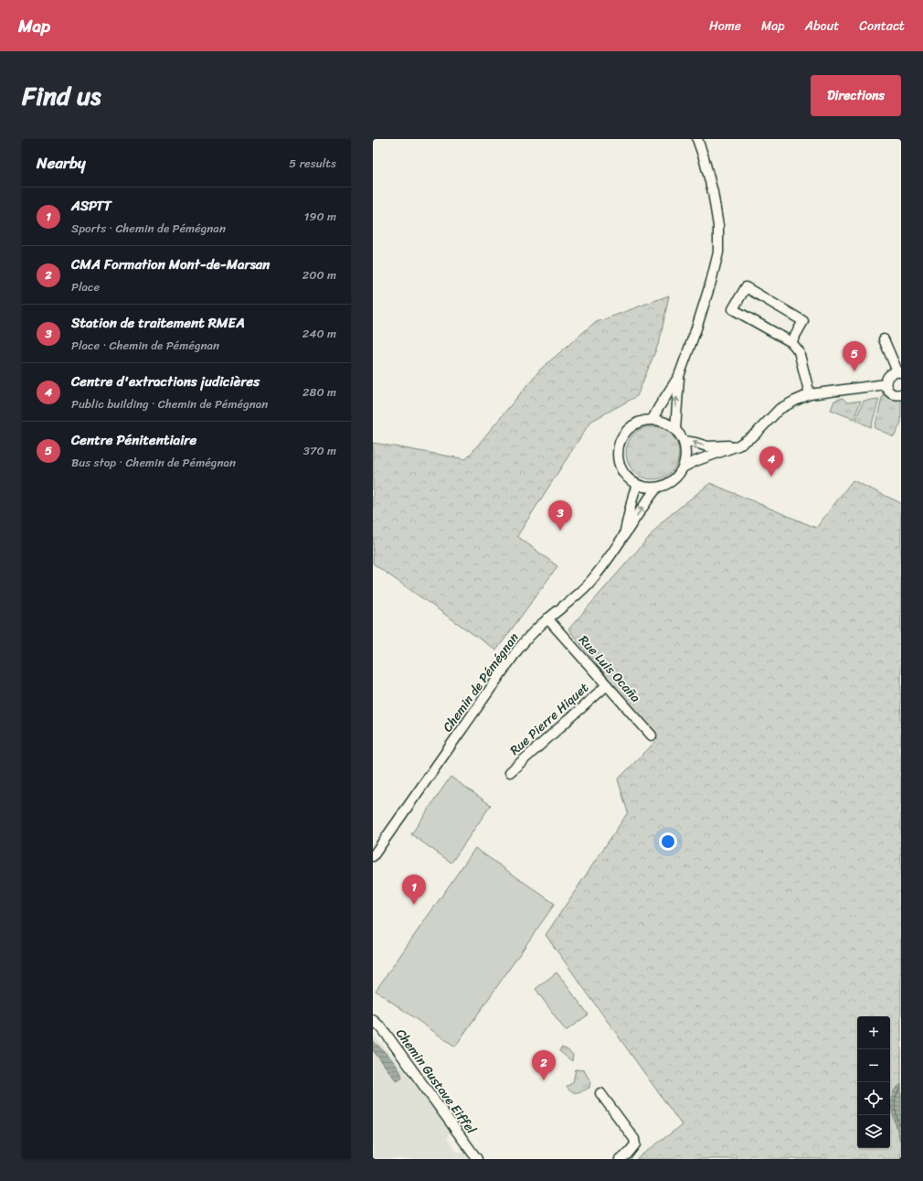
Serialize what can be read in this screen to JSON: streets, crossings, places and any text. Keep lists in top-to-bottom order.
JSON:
{
  "streets": {
    "street": [
      "Rue Luis Ocaña",
      "Chemin de Pémégnan",
      "Rue Pierre Hiquet",
      "Chemin Gustave Eiffel"
    ]
  },
  "crossings": [
    ["Rue Luis Ocaña", "Chemin de Pémégnan"],
    ["Rue Luis Ocaña", "Rue Pierre Hiquet"]
  ],
  "page": {
    "header": "Map",
    "nav": [
      "Home",
      "Map",
      "About",
      "Contact"
    ],
    "title": "Find us",
    "buttons": "Directions",
    "heading": ["Nearby", "5 results"],
    "list": [
      {
        "mark": "1",
        "name": "ASPTT",
        "note": "Sports · Chemin de Pémégnan",
        "value": "190 m"
      },
      {
        "mark": "2",
        "name": "CMA Formation Mont-de-Marsan",
        "note": "Place",
        "value": "200 m"
      },
      {
        "mark": "3",
        "name": "Station de traitement RMEA",
        "note": "Place · Chemin de Pémégnan",
        "value": "240 m"
      },
      {
        "mark": "4",
        "name": "Centre d'extractions judicières",
        "note": "Public building · Chemin de Pémégnan",
        "value": "280 m"
      },
      {
        "mark": "5",
        "name": "Centre Pénitentiaire",
        "note": "Bus stop · Chemin de Pémégnan",
        "value": "370 m"
      }
    ],
    "pins": [
      "5",
      "4",
      "3",
      "1",
      "2"
    ],
    "map_buttons": ["+", "−"]
  }
}
